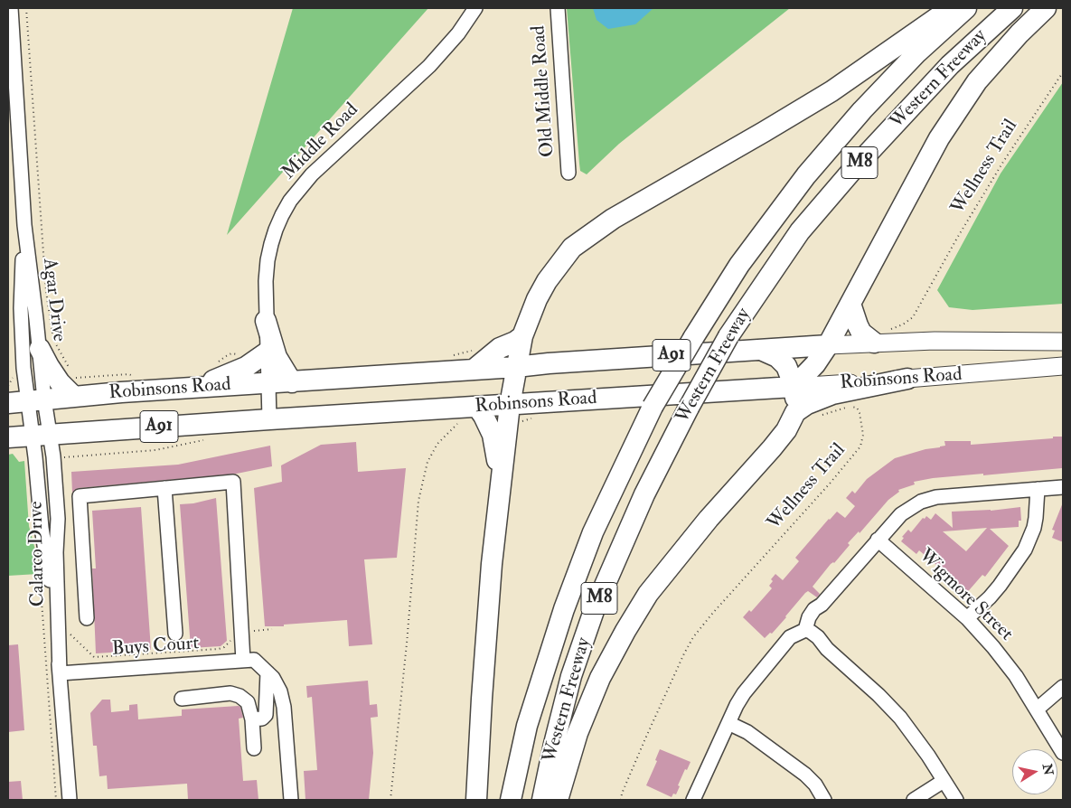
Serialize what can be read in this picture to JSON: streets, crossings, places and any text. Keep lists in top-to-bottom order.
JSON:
{
  "streets": {
    "highway": [
      "Western Freeway",
      "M8",
      "A91",
      "Robinsons Road"
    ],
    "street": [
      "Old Middle Road",
      "Middle Road",
      "Agar Drive",
      "Calarco Drive",
      "Wigmore Street",
      "Buys Court"
    ],
    "path": ["Wellness Trail"]
  },
  "crossings": [
    ["Middle Road", "Robinsons Road"],
    ["Agar Drive", "Robinsons Road"],
    ["Agar Drive", "Calarco Drive"],
    ["Robinsons Road", "Calarco Drive"],
    ["Calarco Drive", "Buys Court"]
  ],
  "north": "right"
}
